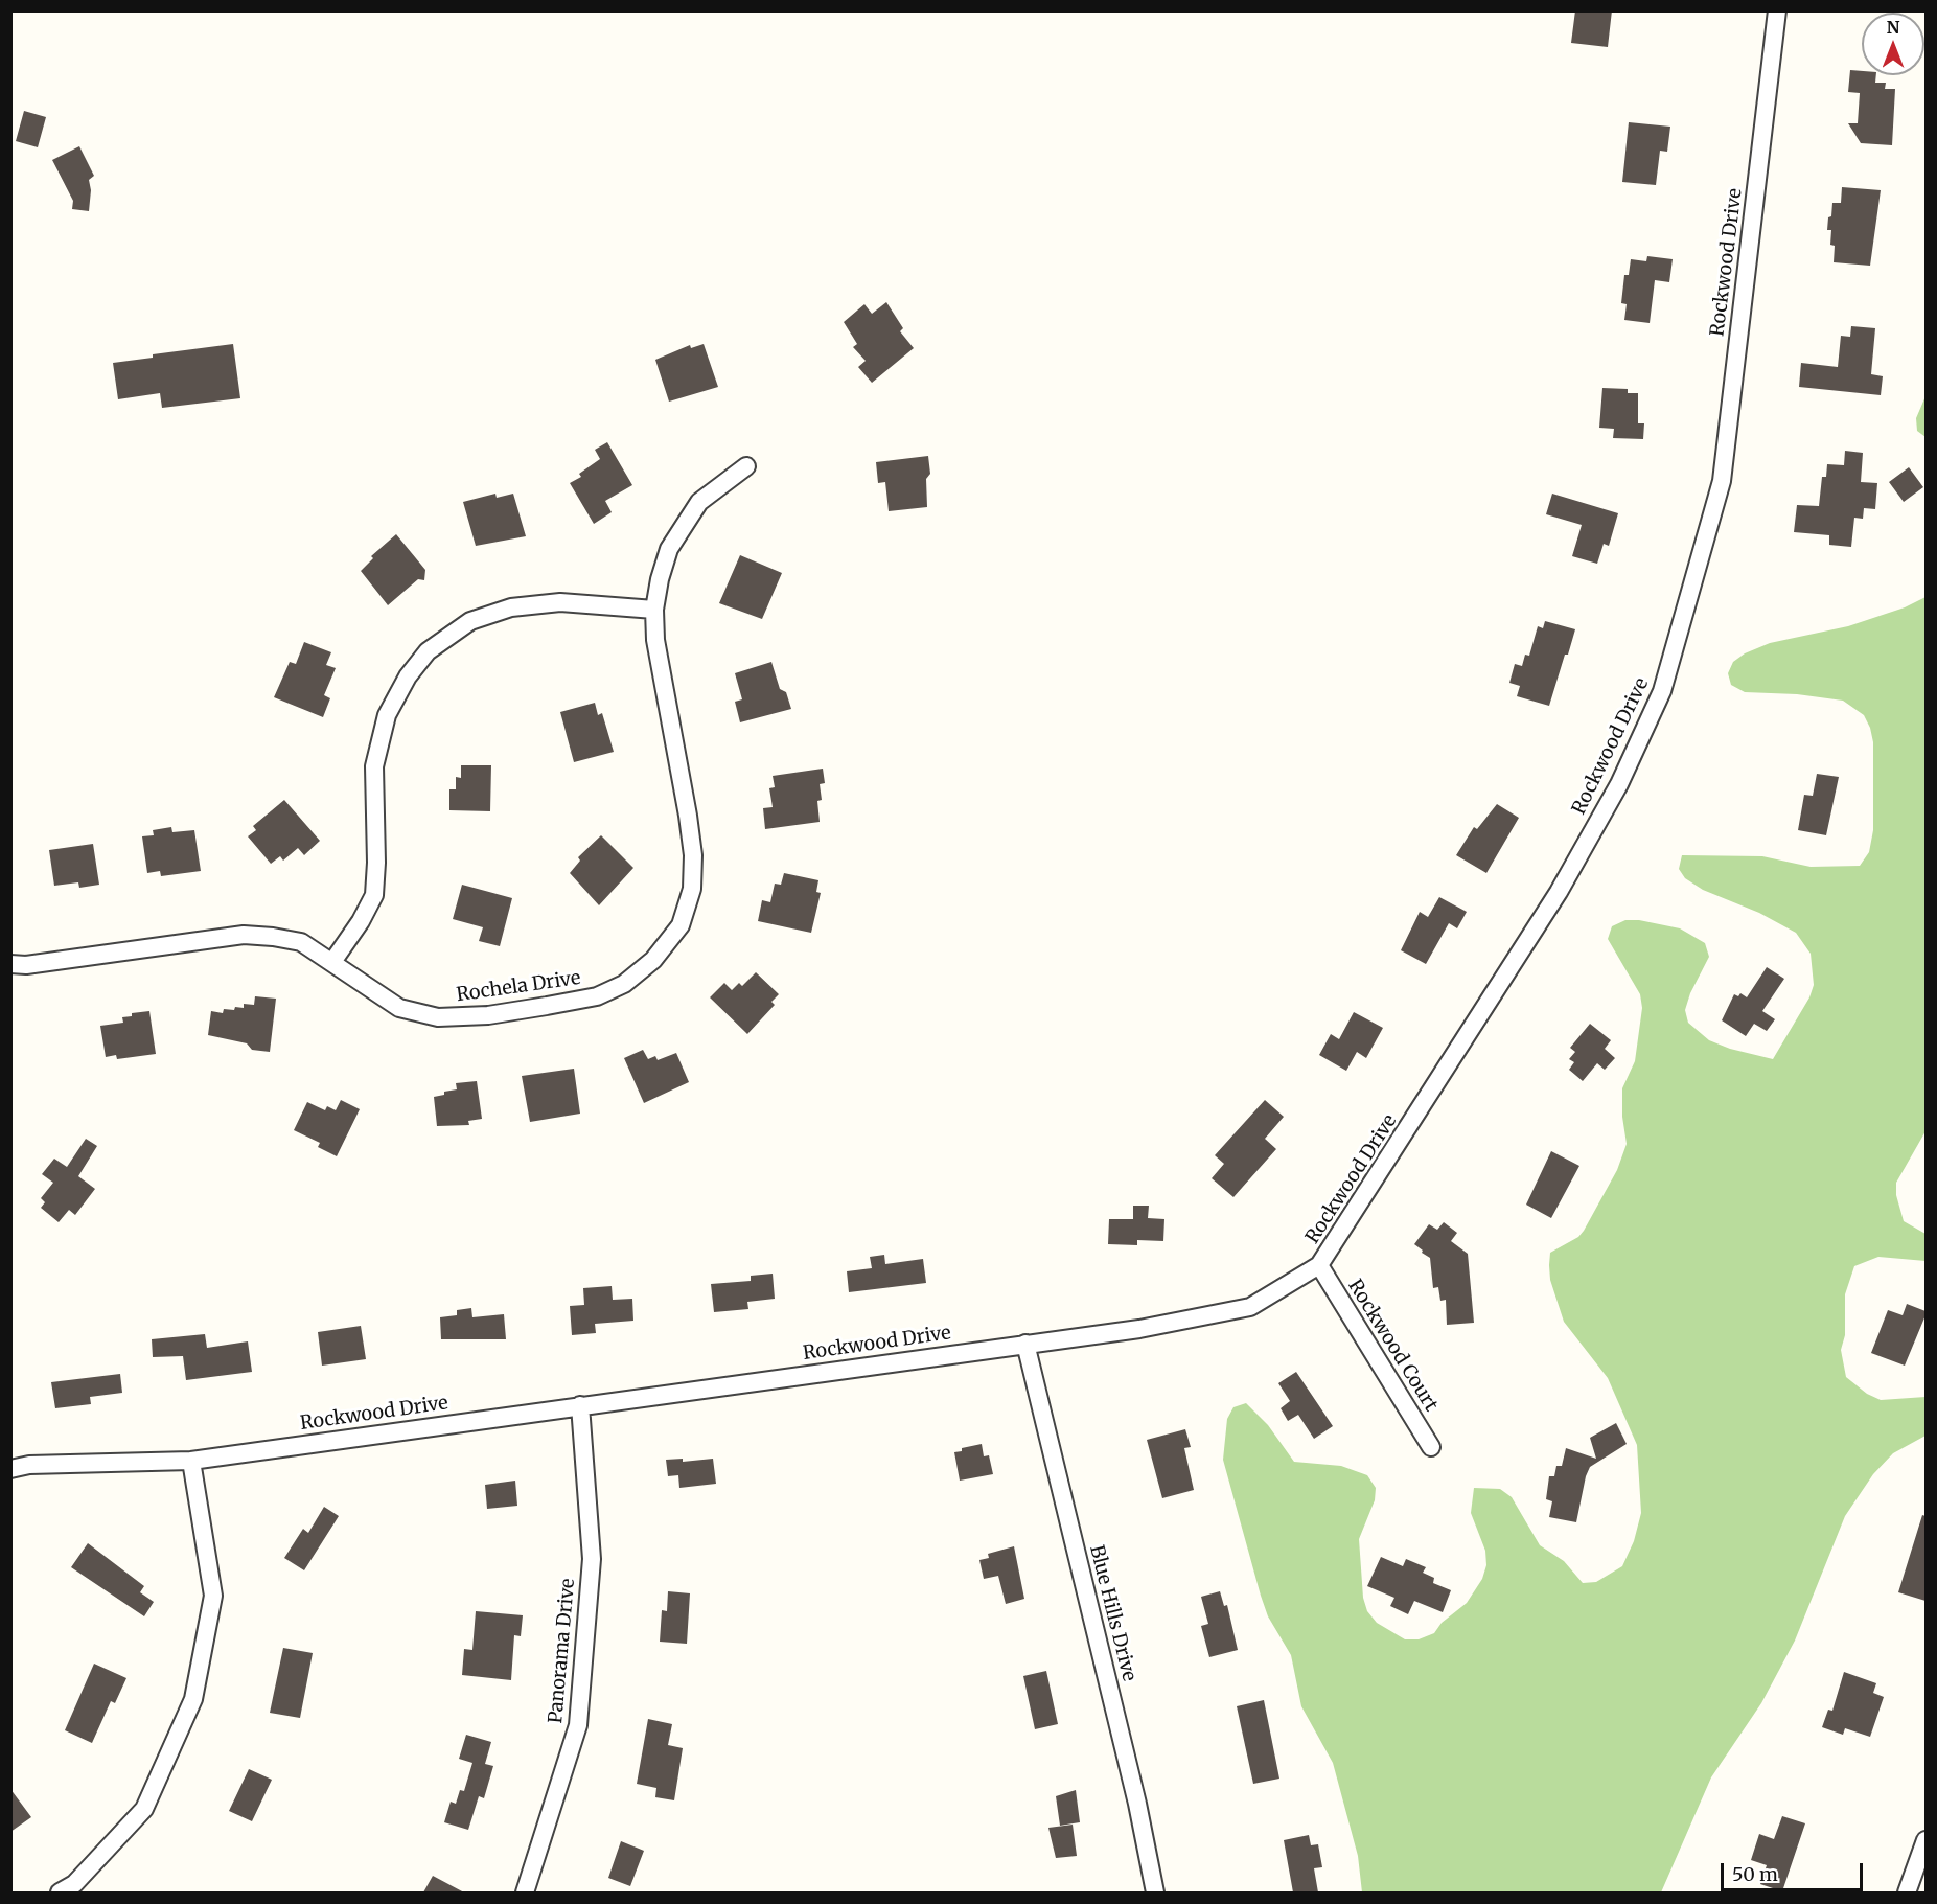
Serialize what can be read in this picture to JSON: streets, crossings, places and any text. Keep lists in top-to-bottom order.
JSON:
{
  "streets": {
    "street": [
      "Rockwood Drive",
      "Rochela Drive",
      "Rockwood Court",
      "Blue Hills Drive",
      "Panorama Drive"
    ]
  },
  "crossings": [
    ["Rockwood Drive", "Rockwood Court"],
    ["Rockwood Drive", "Blue Hills Drive"],
    ["Rockwood Drive", "Panorama Drive"]
  ],
  "scale_bar": "50 m",
  "north": "top"
}
